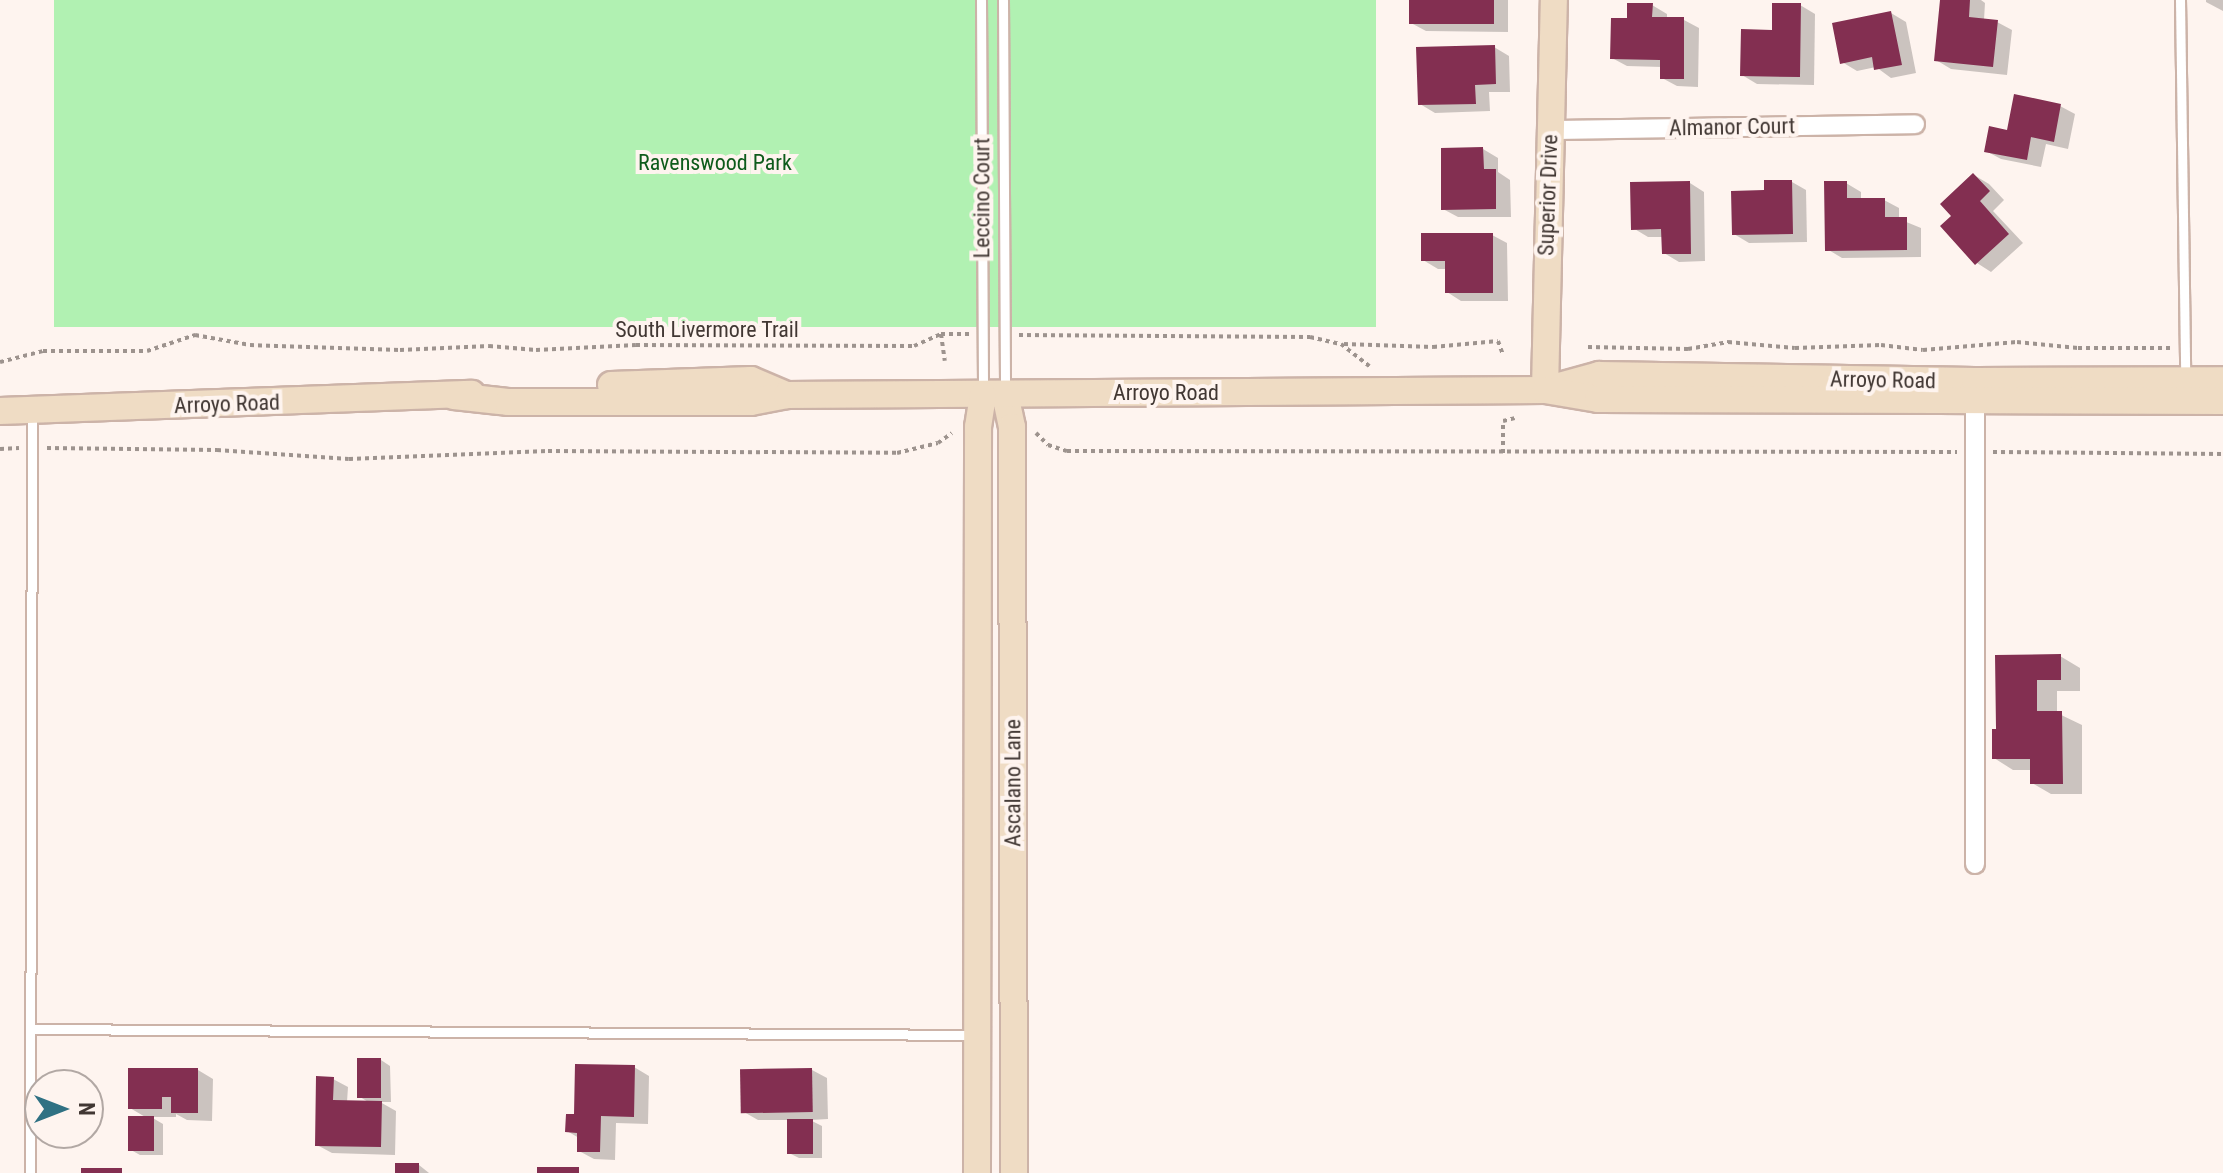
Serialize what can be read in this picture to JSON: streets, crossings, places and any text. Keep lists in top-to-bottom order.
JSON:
{
  "streets": {
    "street": [
      "Almanor Court",
      "Superior Drive",
      "Arroyo Road",
      "Ascalano Lane"
    ],
    "lane": ["Leccino Court"],
    "path": ["South Livermore Trail"]
  },
  "crossings": [
    ["Almanor Court", "Superior Drive"],
    ["Superior Drive", "Arroyo Road"],
    ["Leccino Court", "South Livermore Trail"],
    ["Leccino Court", "Arroyo Road"],
    ["Leccino Court", "Ascalano Lane"],
    ["Arroyo Road", "Ascalano Lane"]
  ],
  "parks": ["Ravenswood Park"],
  "north": "right"
}
